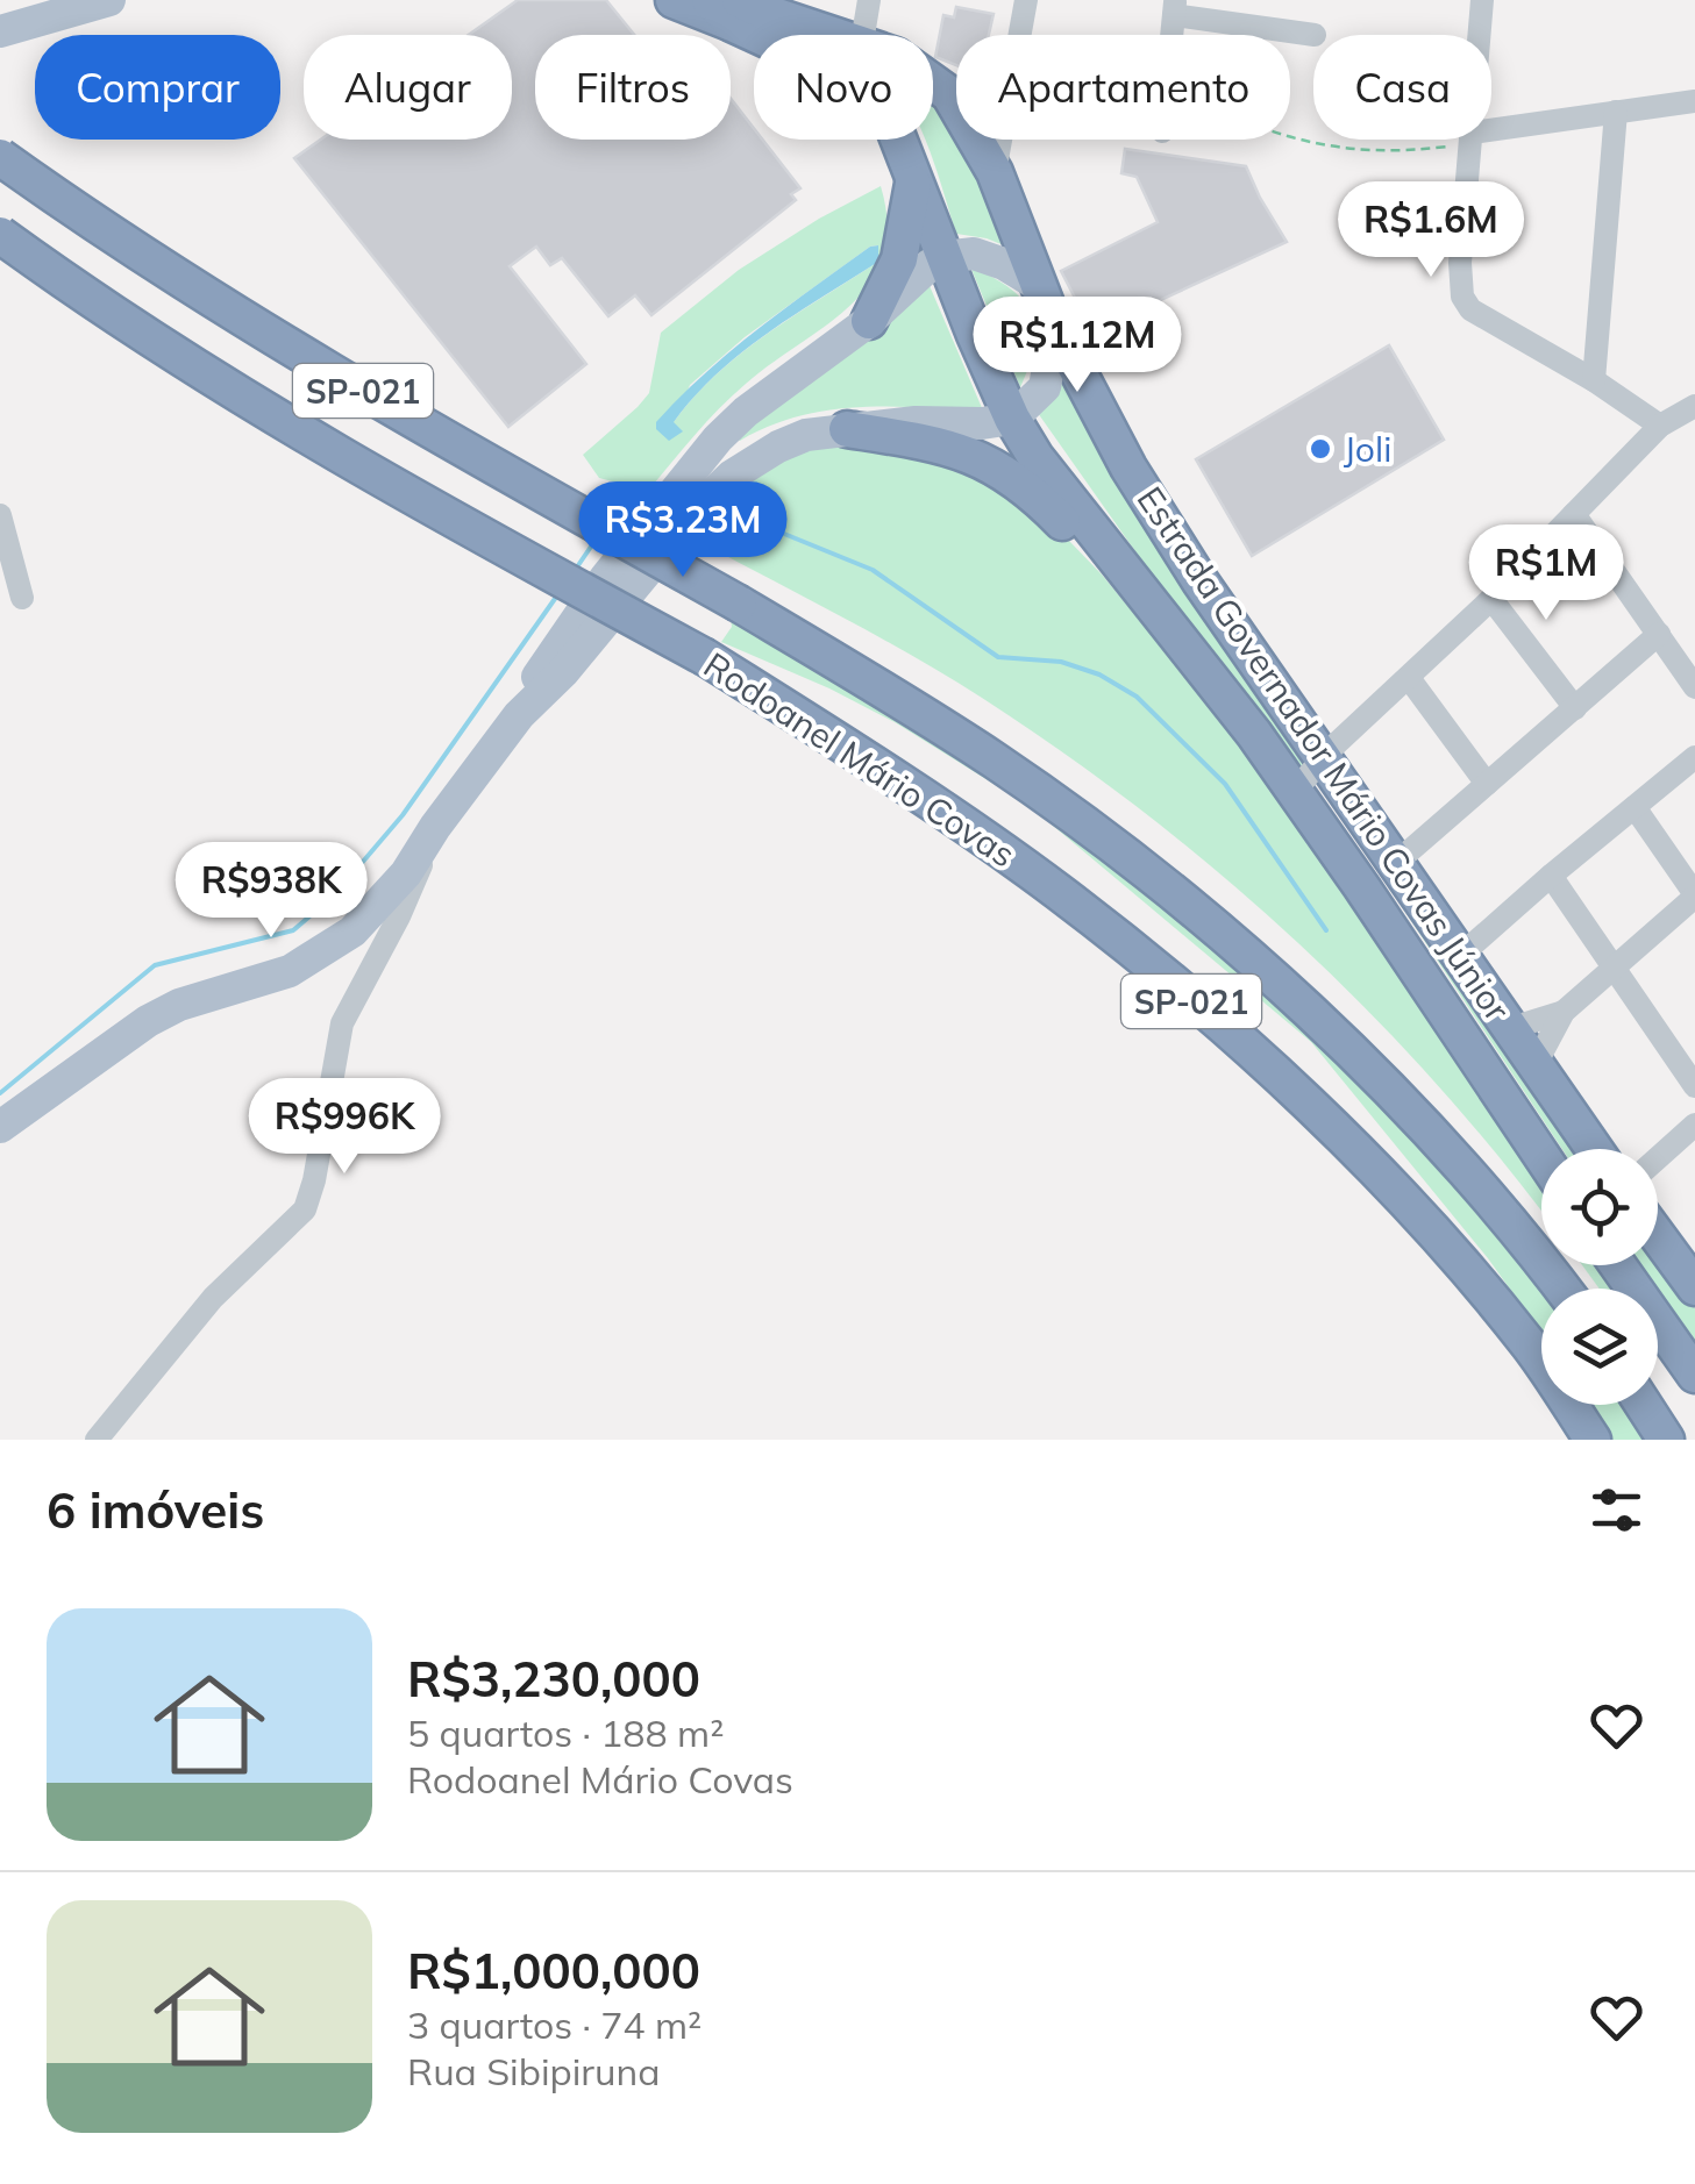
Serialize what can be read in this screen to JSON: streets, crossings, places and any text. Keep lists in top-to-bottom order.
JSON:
{
  "streets": {
    "highway": ["SP-021", "Estrada Governador Mário Covas Júnior", "Rodoanel Mário Covas"]
  },
  "places": ["Joli"],
  "page": {
    "chip": [
      "Comprar",
      "Alugar",
      "Filtros",
      "Novo",
      "Apartamento",
      "Casa"
    ],
    "price": [
      "R$1.6M",
      "R$1.12M",
      "R$3.23M",
      "R$1M",
      "R$938K",
      "R$996K"
    ],
    "heading": "6 imóveis",
    "list": [
      {
        "name": "R$3,230,000",
        "note": "5 quartos · 188 m² · Rodoanel Mário Covas"
      },
      {
        "name": "R$1,000,000",
        "note": "3 quartos · 74 m² · Rua Sibipiruna"
      }
    ]
  }
}
